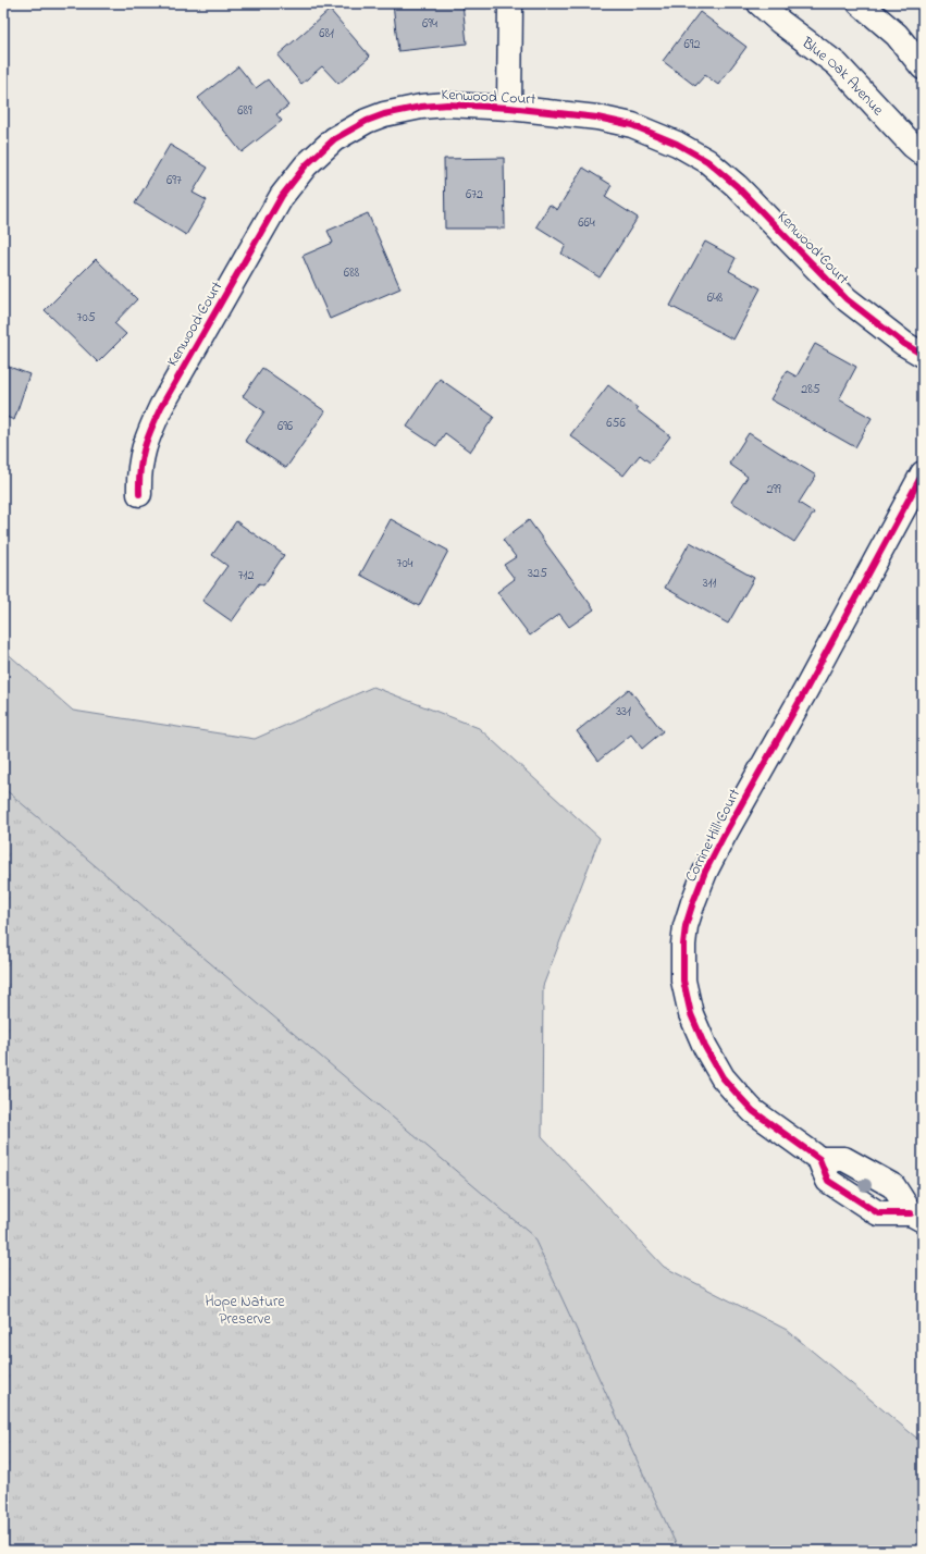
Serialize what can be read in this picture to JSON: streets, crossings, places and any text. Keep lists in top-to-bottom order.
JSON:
{
  "streets": {
    "street": ["Blue Oak Avenue", "Kenwood Court", "Corrine Hill Court"]
  },
  "parks": ["Hope Nature Preserve"],
  "house_numbers": [
    "694",
    "681",
    "692",
    "689",
    "697",
    "672",
    "664",
    "688",
    "648",
    "705",
    "285",
    "656",
    "696",
    "299",
    "704",
    "325",
    "712",
    "311",
    "331"
  ]
}
